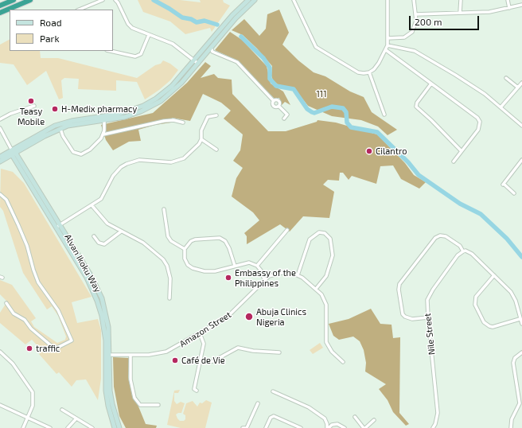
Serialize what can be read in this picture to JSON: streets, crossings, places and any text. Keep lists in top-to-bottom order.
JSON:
{
  "streets": {
    "street": ["Alvan Ikoku Way", "Amazon Street", "Nile Street"]
  },
  "crossings": [
    ["Alvan Ikoku Way", "Amazon Street"]
  ],
  "parks": ["111"],
  "places": [
    "Teasy Mobile",
    "H-Medix pharmacy",
    "Cilantro",
    "Embassy of the Philippines",
    "Abuja Clinics Nigeria",
    "traffic",
    "Café de Vie"
  ],
  "legend": ["Road", "Park"],
  "scale_bar": "200 m"
}
